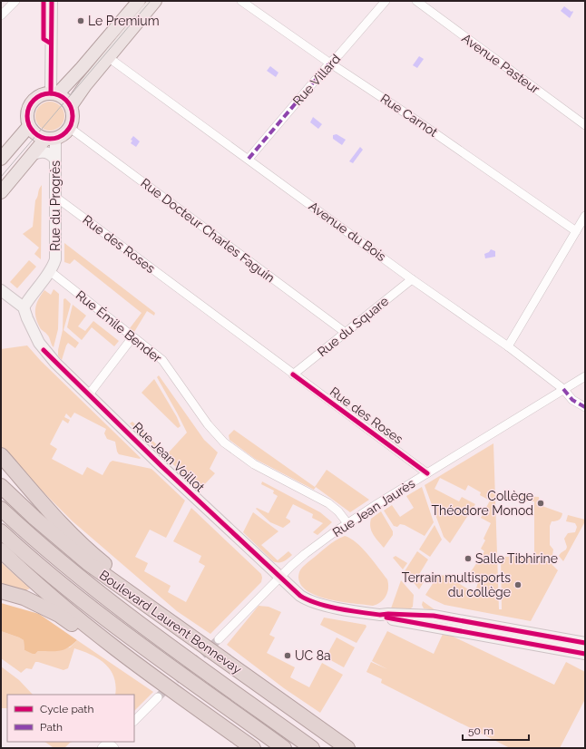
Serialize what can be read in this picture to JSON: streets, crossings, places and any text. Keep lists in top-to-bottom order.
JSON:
{
  "streets": {
    "highway": ["Boulevard Laurent Bonnevay"],
    "street": [
      "Avenue Pasteur",
      "Rue Villard",
      "Rue Carnot",
      "Rue du Progrès",
      "Rue Docteur Charles Faguin",
      "Avenue du Bois",
      "Rue des Roses",
      "Rue Émile Bender",
      "Rue du Square",
      "Rue Jean Voillot",
      "Rue Jean Jaurès"
    ]
  },
  "crossings": [
    ["Rue Villard", "Rue Carnot"],
    ["Rue Villard", "Avenue du Bois"],
    ["Rue du Progrès", "Rue Docteur Charles Faguin"],
    ["Rue du Progrès", "Rue des Roses"],
    ["Rue du Progrès", "Rue Émile Bender"],
    ["Rue du Progrès", "Rue Jean Voillot"],
    ["Rue Docteur Charles Faguin", "Rue du Square"],
    ["Avenue du Bois", "Rue du Square"],
    ["Avenue du Bois", "Rue Jean Jaurès"],
    ["Rue des Roses", "Rue du Square"],
    ["Rue des Roses", "Rue Jean Jaurès"],
    ["Rue Émile Bender", "Rue Jean Jaurès"],
    ["Rue Jean Voillot", "Rue Jean Jaurès"]
  ],
  "places": [
    "Le Premium",
    "Collège Théodore Monod",
    "Salle Tibhirine",
    "Terrain multisports du collège",
    "UC 8a"
  ],
  "legend": ["Cycle path", "Path"],
  "scale_bar": "50 m"
}
